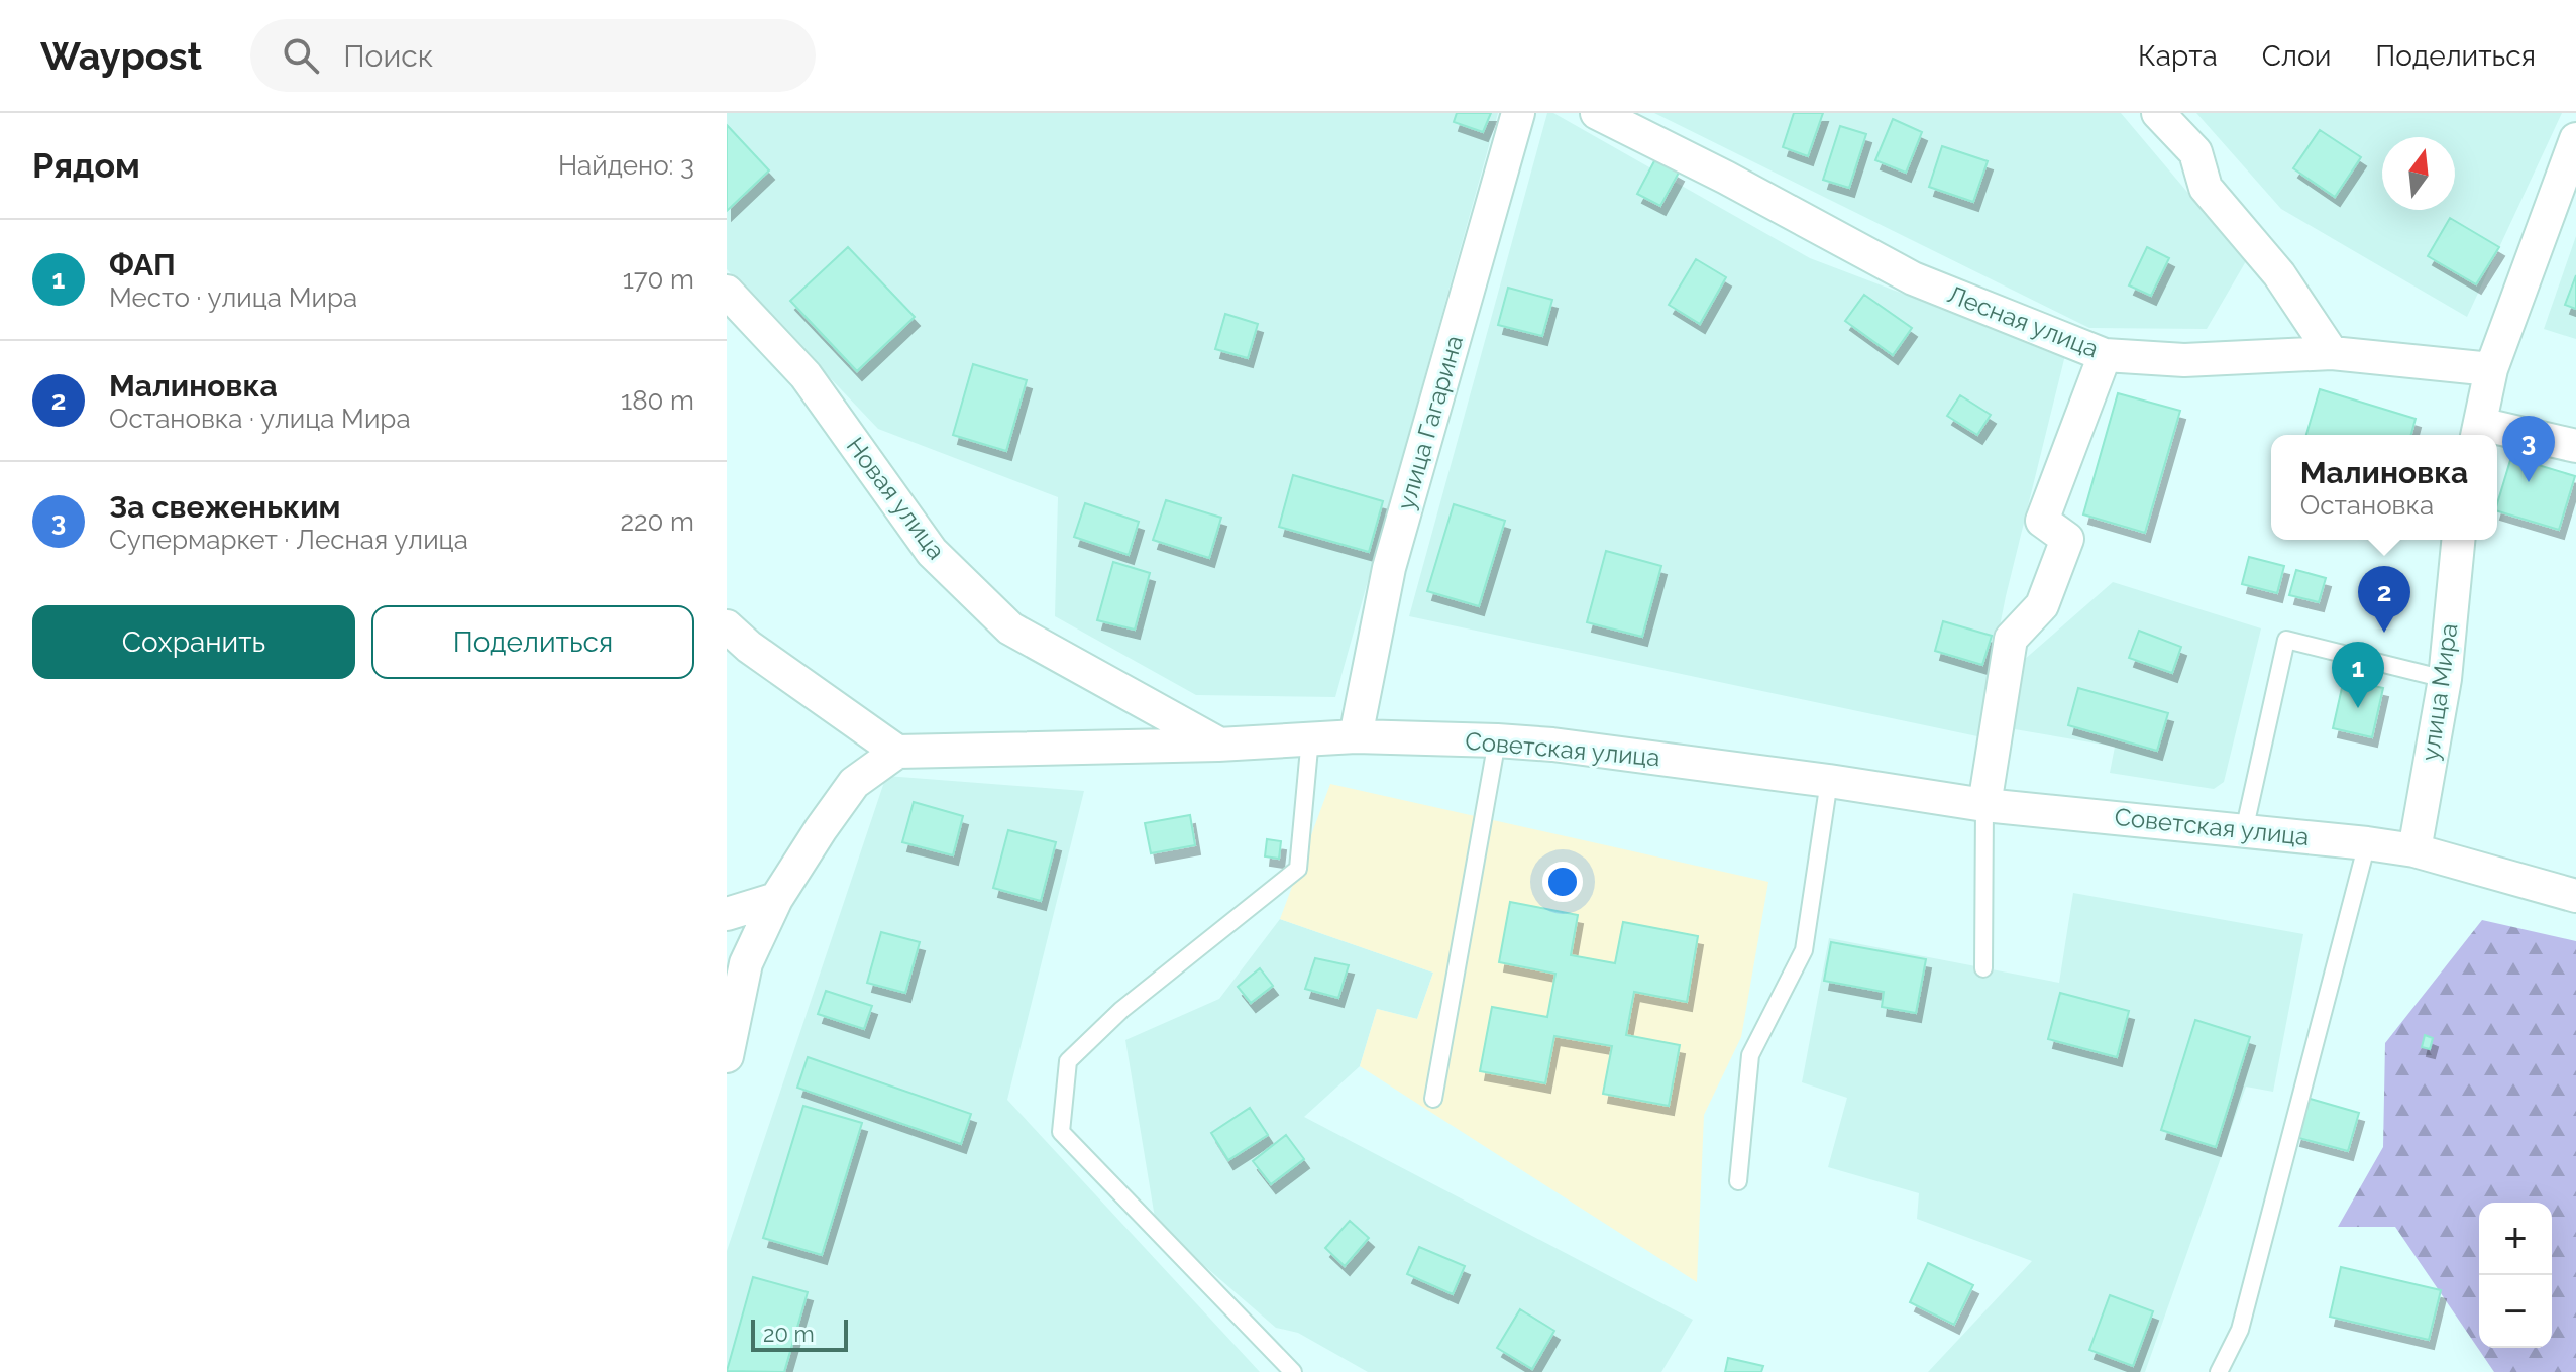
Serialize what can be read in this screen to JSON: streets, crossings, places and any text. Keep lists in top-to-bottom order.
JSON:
{
  "streets": {
    "street": [
      "Лесная улица",
      "улица Гагарина",
      "Новая улица",
      "улица Мира",
      "Советская улица"
    ]
  },
  "crossings": [
    ["улица Гагарина", "Советская улица"],
    ["Новая улица", "Советская улица"],
    ["улица Мира", "Советская улица"]
  ],
  "scale_bar": "20 m",
  "north": "top",
  "page": {
    "header": "Waypost",
    "search": "Поиск",
    "nav": ["Карта", "Слои", "Поделиться"],
    "heading": ["Рядом", "Найдено: 3"],
    "list": [
      {
        "mark": "1",
        "name": "ФАП",
        "note": "Место · улица Мира",
        "value": "170 m"
      },
      {
        "mark": "2",
        "name": "Малиновка",
        "note": "Остановка · улица Мира",
        "value": "180 m"
      },
      {
        "mark": "3",
        "name": "За свеженьким",
        "note": "Супермаркет · Лесная улица",
        "value": "220 m"
      }
    ],
    "pins": ["3", "2", "1"],
    "popup": ["Малиновка", "Остановка"],
    "buttons": ["Сохранить", "Поделиться"],
    "map_buttons": ["+", "−"],
    "scale": "20 m"
  }
}
